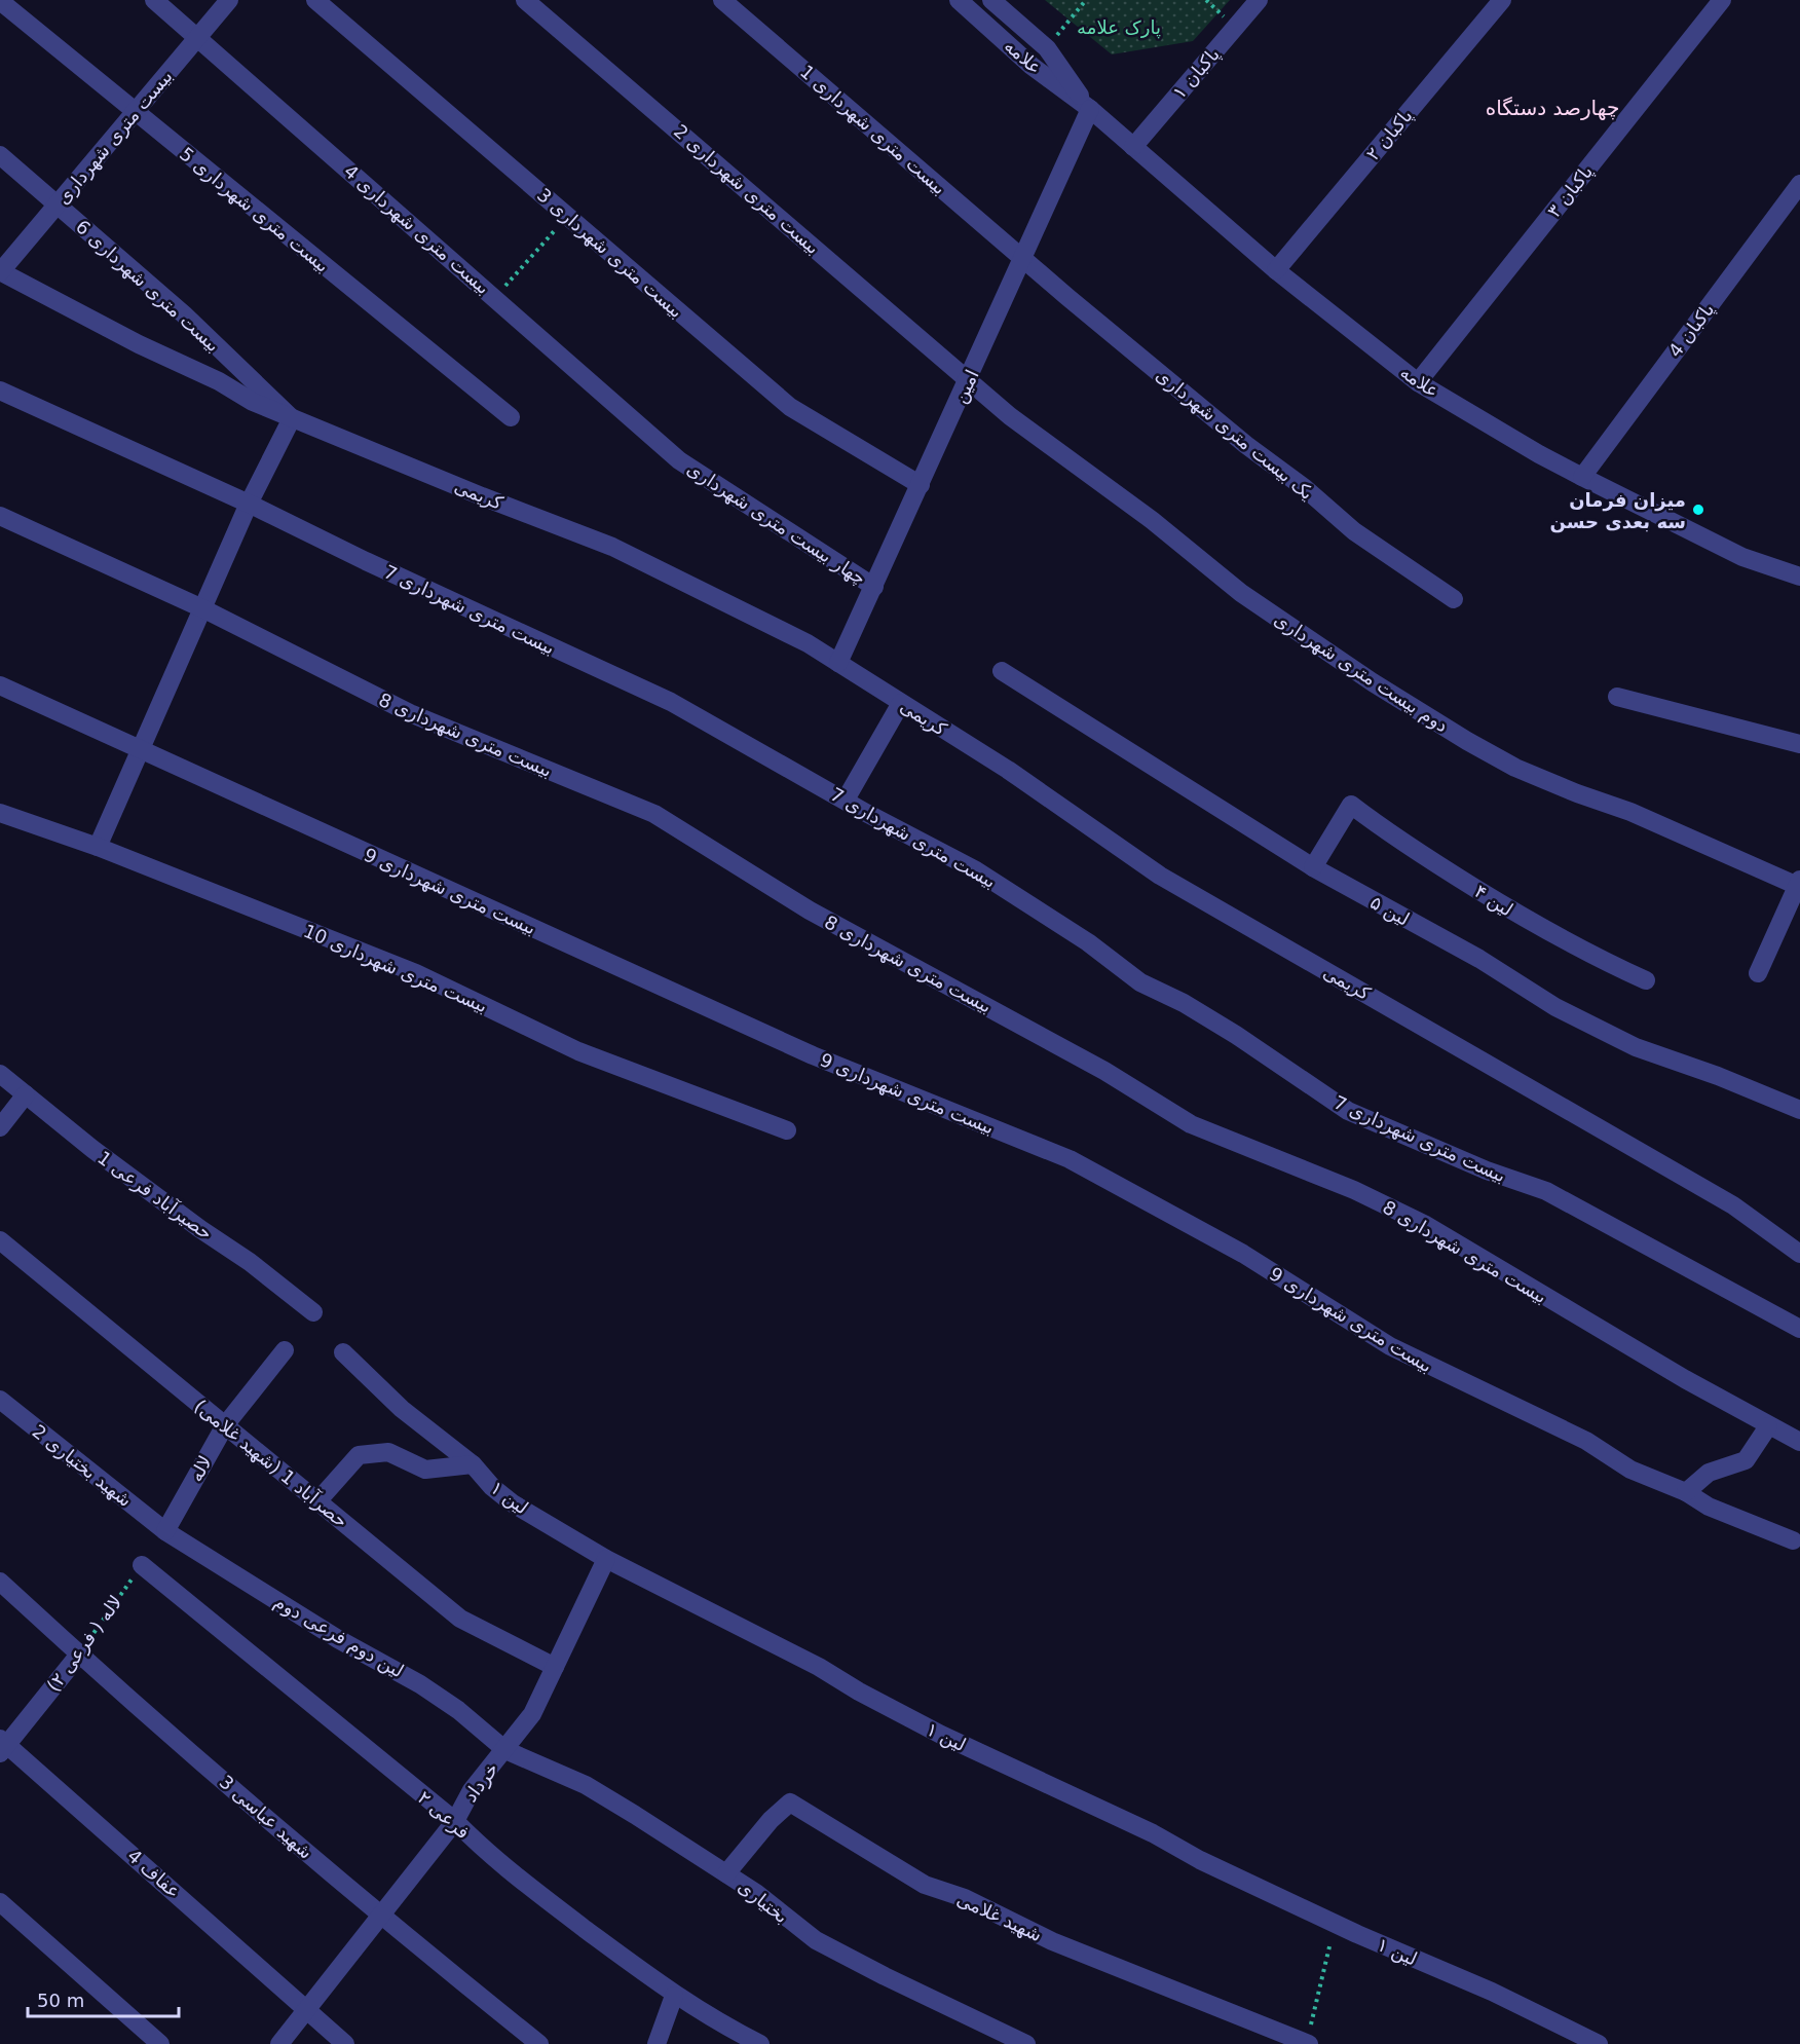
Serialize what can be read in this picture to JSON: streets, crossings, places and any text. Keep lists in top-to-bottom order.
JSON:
{
  "streets": {
    "street": [
      "علامه",
      "پاکبان ۱",
      "بیست متری شهرداری 1",
      "پاکبان ۲",
      "بیست متری شهرداری",
      "بیست متری شهرداری 2",
      "پاکبان ۳",
      "بیست متری شهرداری 5",
      "بیست متری شهرداری 4",
      "بیست متری شهرداری 3",
      "بیست متری شهرداری 6",
      "پاکبان 4",
      "امین",
      "یک بیست متری شهرداری",
      "کریمی",
      "چهار بیست متری شهرداری",
      "بیست متری شهرداری 7",
      "دوم بیست متری شهرداری",
      "بیست متری شهرداری 8",
      "بیست متری شهرداری 9",
      "لین ۴",
      "لین ۵",
      "بیست متری شهرداری 10",
      "حصیرآباد فرعی 1",
      "حصرآباد 1 (شهید غلامی)",
      "شهید بختیاری 2",
      "لاله",
      "لین ۱",
      "لین دوم فرعی دوم",
      "لاله ( فرعی ۲)",
      "خرداد",
      "۲ فرعی",
      "شهید عباسی 3",
      "عفاف 4",
      "بختیاری",
      "شهید غلامی"
    ]
  },
  "crossings": [
    ["علامه", "پاکبان ۱"],
    ["علامه", "پاکبان ۲"],
    ["علامه", "پاکبان ۳"],
    ["علامه", "پاکبان 4"],
    ["علامه", "امین"],
    ["بیست متری شهرداری 1", "امین"],
    ["بیست متری شهرداری 1", "یک بیست متری شهرداری"],
    ["بیست متری شهرداری", "بیست متری شهرداری 5"],
    ["بیست متری شهرداری", "بیست متری شهرداری 4"],
    ["بیست متری شهرداری", "بیست متری شهرداری 6"],
    ["بیست متری شهرداری", "کریمی"],
    ["بیست متری شهرداری 2", "امین"],
    ["بیست متری شهرداری 2", "دوم بیست متری شهرداری"],
    ["بیست متری شهرداری 4", "چهار بیست متری شهرداری"],
    ["بیست متری شهرداری 3", "امین"],
    ["بیست متری شهرداری 6", "کریمی"],
    ["امین", "یک بیست متری شهرداری"],
    ["امین", "کریمی"],
    ["امین", "چهار بیست متری شهرداری"],
    ["امین", "دوم بیست متری شهرداری"],
    ["لین ۴", "لین ۵"],
    ["حصرآباد 1 (شهید غلامی)", "لاله"],
    ["حصرآباد 1 (شهید غلامی)", "خرداد"],
    ["شهید بختیاری 2", "لاله"],
    ["شهید بختیاری 2", "لین دوم فرعی دوم"],
    ["لاله", "لین دوم فرعی دوم"],
    ["لین ۱", "خرداد"],
    ["لین دوم فرعی دوم", "خرداد"],
    ["لین دوم فرعی دوم", "بختیاری"],
    ["لاله ( فرعی ۲)", "۲ فرعی"],
    ["لاله ( فرعی ۲)", "شهید عباسی 3"],
    ["لاله ( فرعی ۲)", "عفاف 4"],
    ["خرداد", "۲ فرعی"],
    ["خرداد", "شهید عباسی 3"],
    ["خرداد", "عفاف 4"],
    ["خرداد", "بختیاری"],
    ["بختیاری", "شهید غلامی"]
  ],
  "districts": ["چهارصد دستگاه"],
  "parks": ["پارک علامه"],
  "places": ["میزان فرمان سه بعدی حسن"],
  "scale_bar": "50 m"
}
